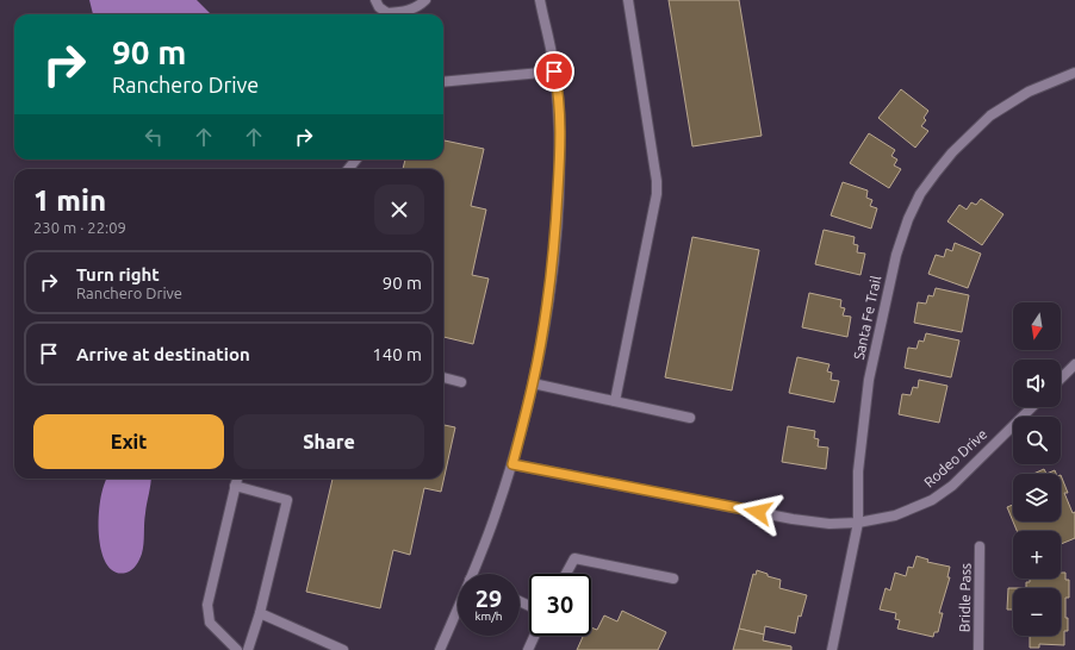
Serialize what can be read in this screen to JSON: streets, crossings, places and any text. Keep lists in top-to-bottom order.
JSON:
{
  "streets": {
    "street": ["Santa Fe Trail", "Rodeo Drive", "Bridle Pass"]
  },
  "crossings": [
    ["Santa Fe Trail", "Rodeo Drive"]
  ],
  "north": "bottom",
  "page": {
    "turn": ["90 m", "Ranchero Drive"],
    "heading": ["1 min", "230 m · 22:09"],
    "list": [
      {
        "name": "Turn right",
        "note": "Ranchero Drive",
        "value": "90 m"
      },
      {
        "name": "Arrive at destination",
        "value": "140 m"
      }
    ],
    "map_buttons": ["+", "−"],
    "buttons": ["Exit", "Share"],
    "speed": "29 km/h",
    "limit": "30"
  }
}
